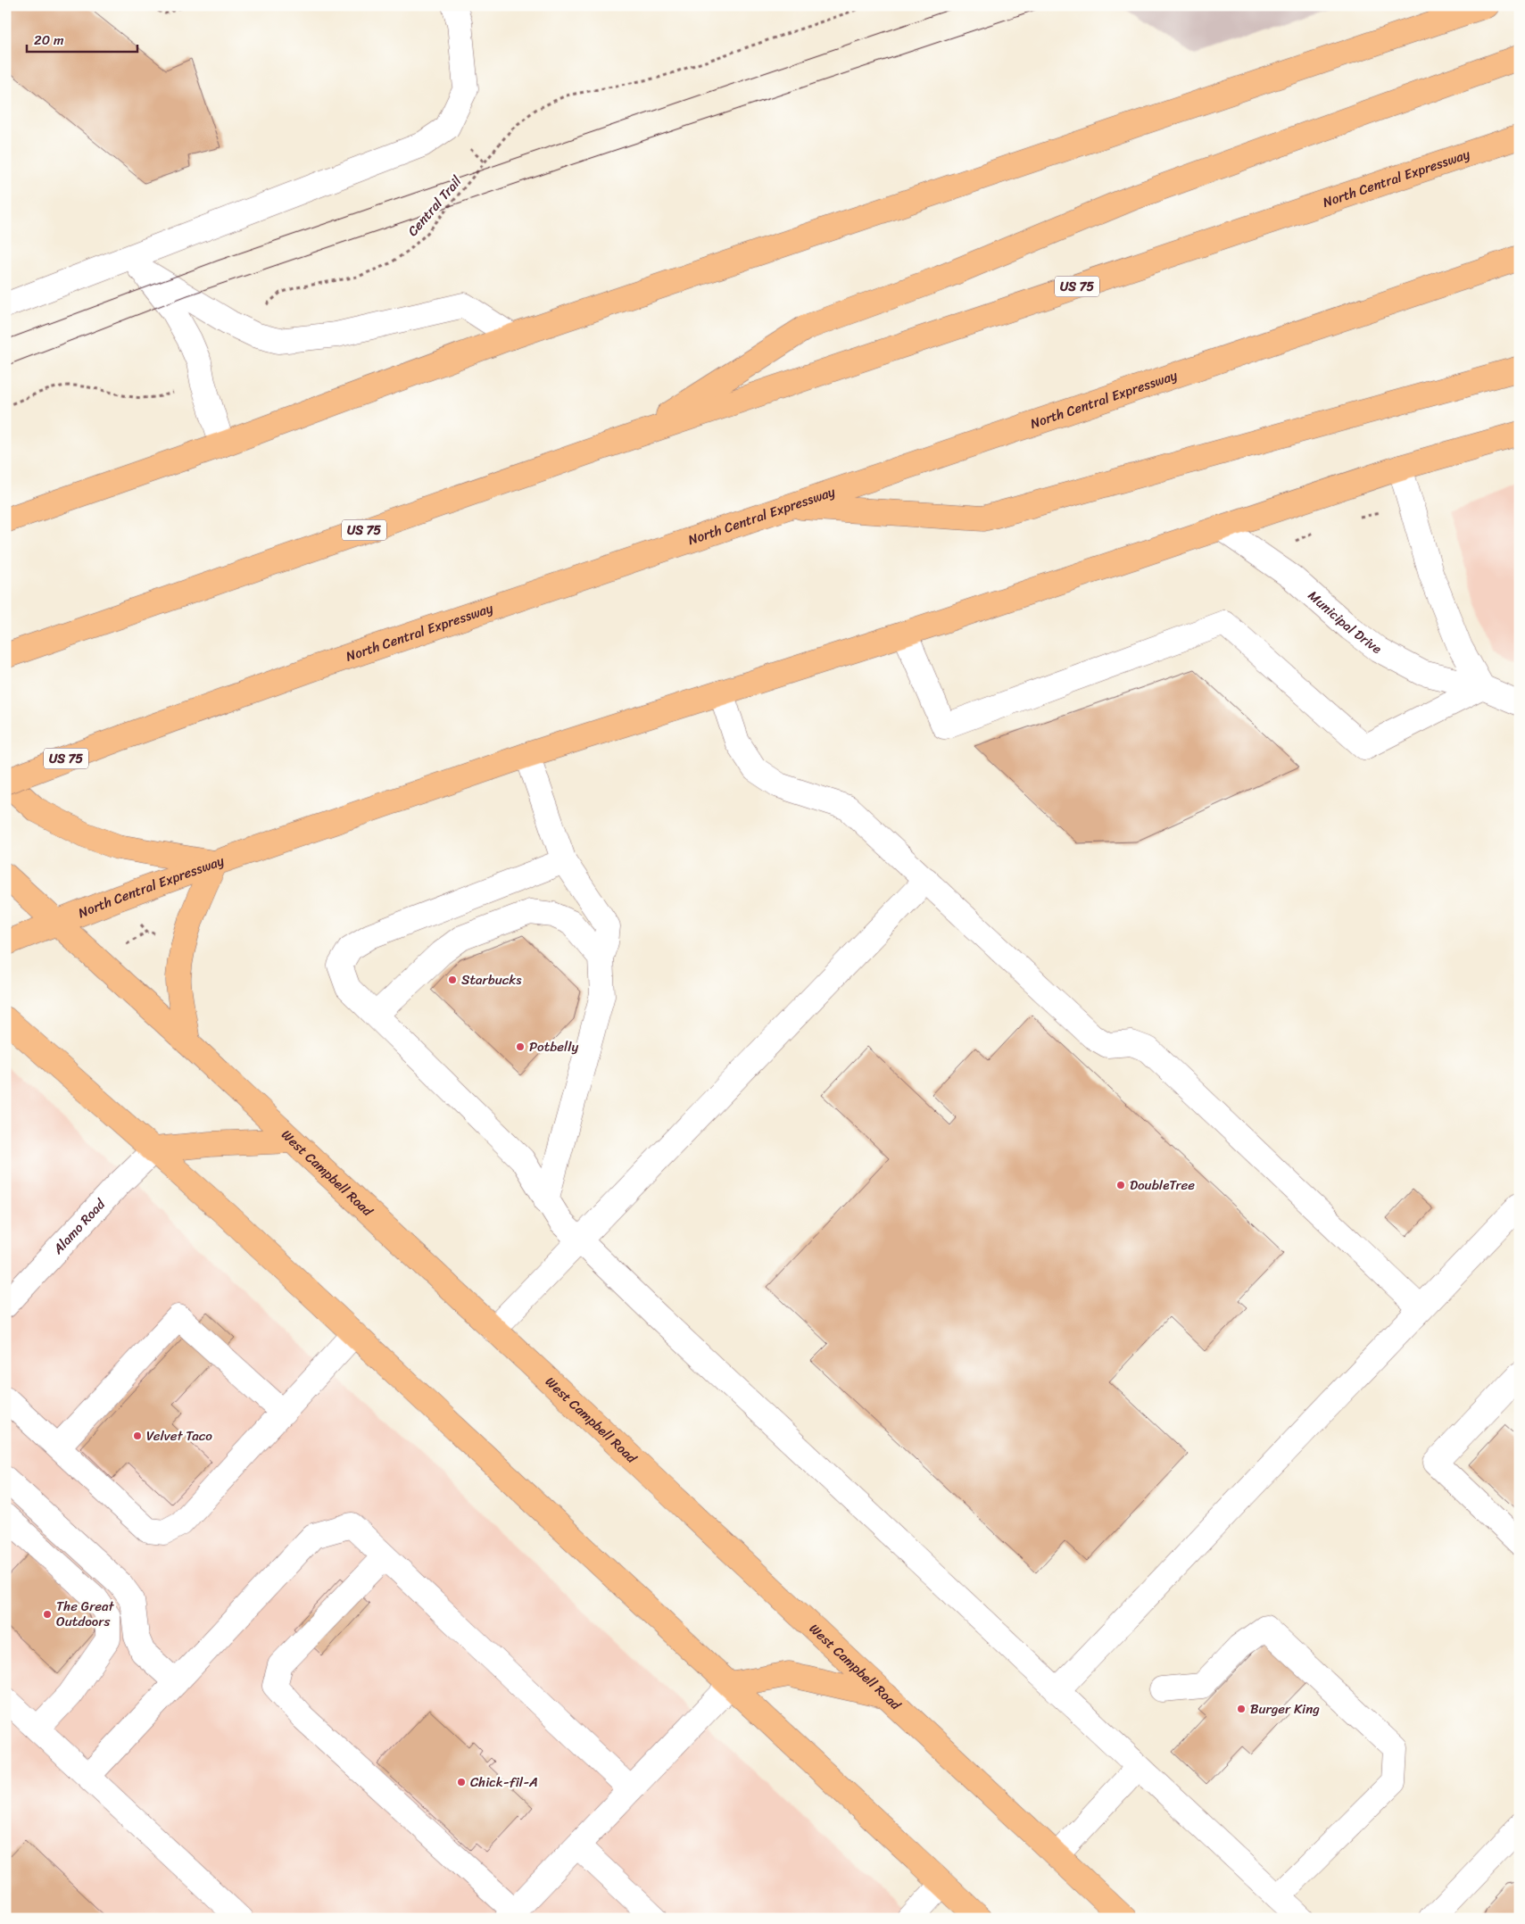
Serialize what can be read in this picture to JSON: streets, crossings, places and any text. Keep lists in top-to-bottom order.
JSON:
{
  "streets": {
    "main road": ["North Central Expressway", "US 75", "West Campbell Road"],
    "street": ["Municipal Drive", "Alamo Road"],
    "path": ["Central Trail"]
  },
  "crossings": [
    ["North Central Expressway", "Municipal Drive"],
    ["North Central Expressway", "West Campbell Road"]
  ],
  "places": [
    "Starbucks",
    "Potbelly",
    "DoubleTree",
    "Velvet Taco",
    "The Great Outdoors",
    "Burger King",
    "Chick-fil-A"
  ],
  "scale_bar": "20 m"
}
